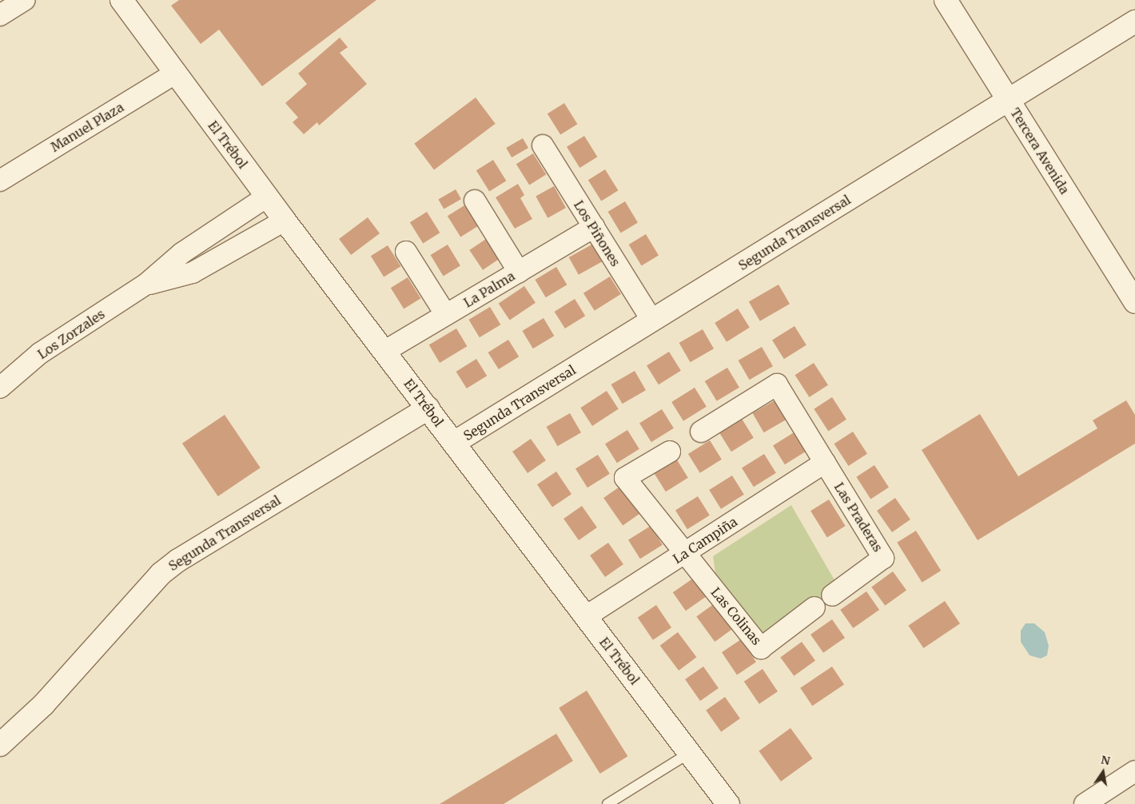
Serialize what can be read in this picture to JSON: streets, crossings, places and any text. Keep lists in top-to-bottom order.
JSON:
{
  "streets": {
    "street": [
      "Manuel Plaza",
      "El Trébol",
      "Tercera Avenida",
      "Segunda Transversal",
      "Los Piñones",
      "La Palma",
      "Los Zorzales",
      "Las Praderas",
      "La Campiña",
      "Las Colinas"
    ]
  },
  "crossings": [
    ["Manuel Plaza", "El Trébol"],
    ["El Trébol", "Segunda Transversal"],
    ["El Trébol", "La Palma"],
    ["El Trébol", "Los Zorzales"],
    ["El Trébol", "La Campiña"],
    ["Tercera Avenida", "Segunda Transversal"],
    ["Segunda Transversal", "Los Piñones"],
    ["Los Piñones", "La Palma"],
    ["Las Praderas", "La Campiña"],
    ["La Campiña", "Las Colinas"]
  ],
  "north": "top"
}
